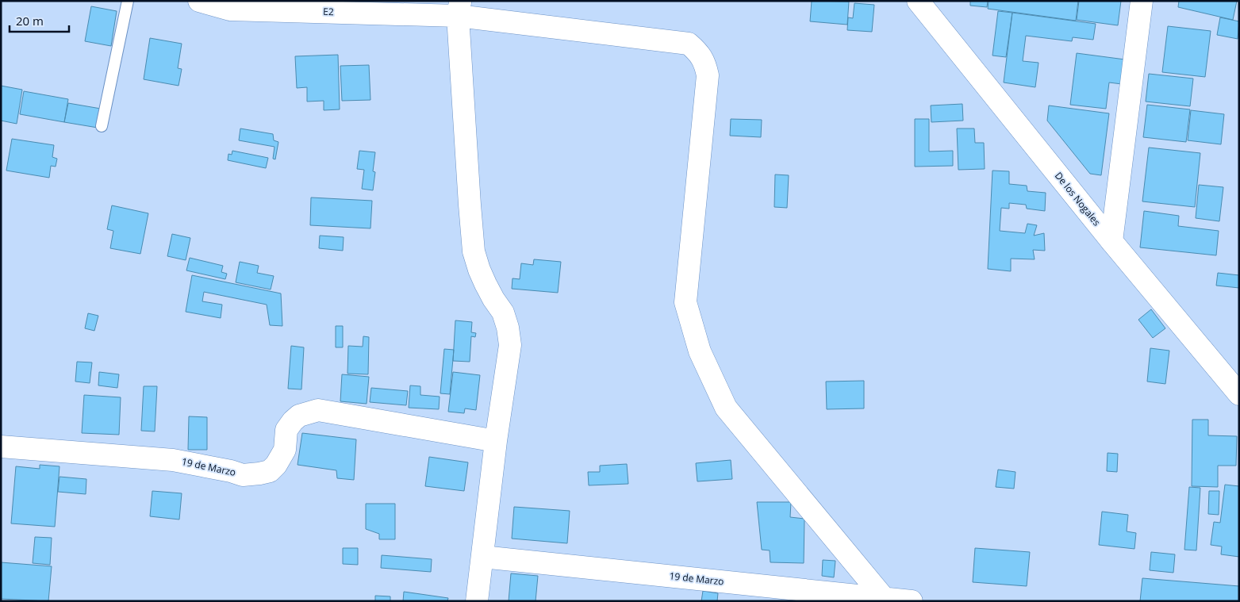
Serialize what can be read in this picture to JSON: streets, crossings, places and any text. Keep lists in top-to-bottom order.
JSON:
{
  "streets": {
    "street": ["E2", "De los Nogales", "19 de Marzo"]
  },
  "crossings": [
    ["E2", "19 de Marzo"]
  ],
  "scale_bar": "20 m"
}
